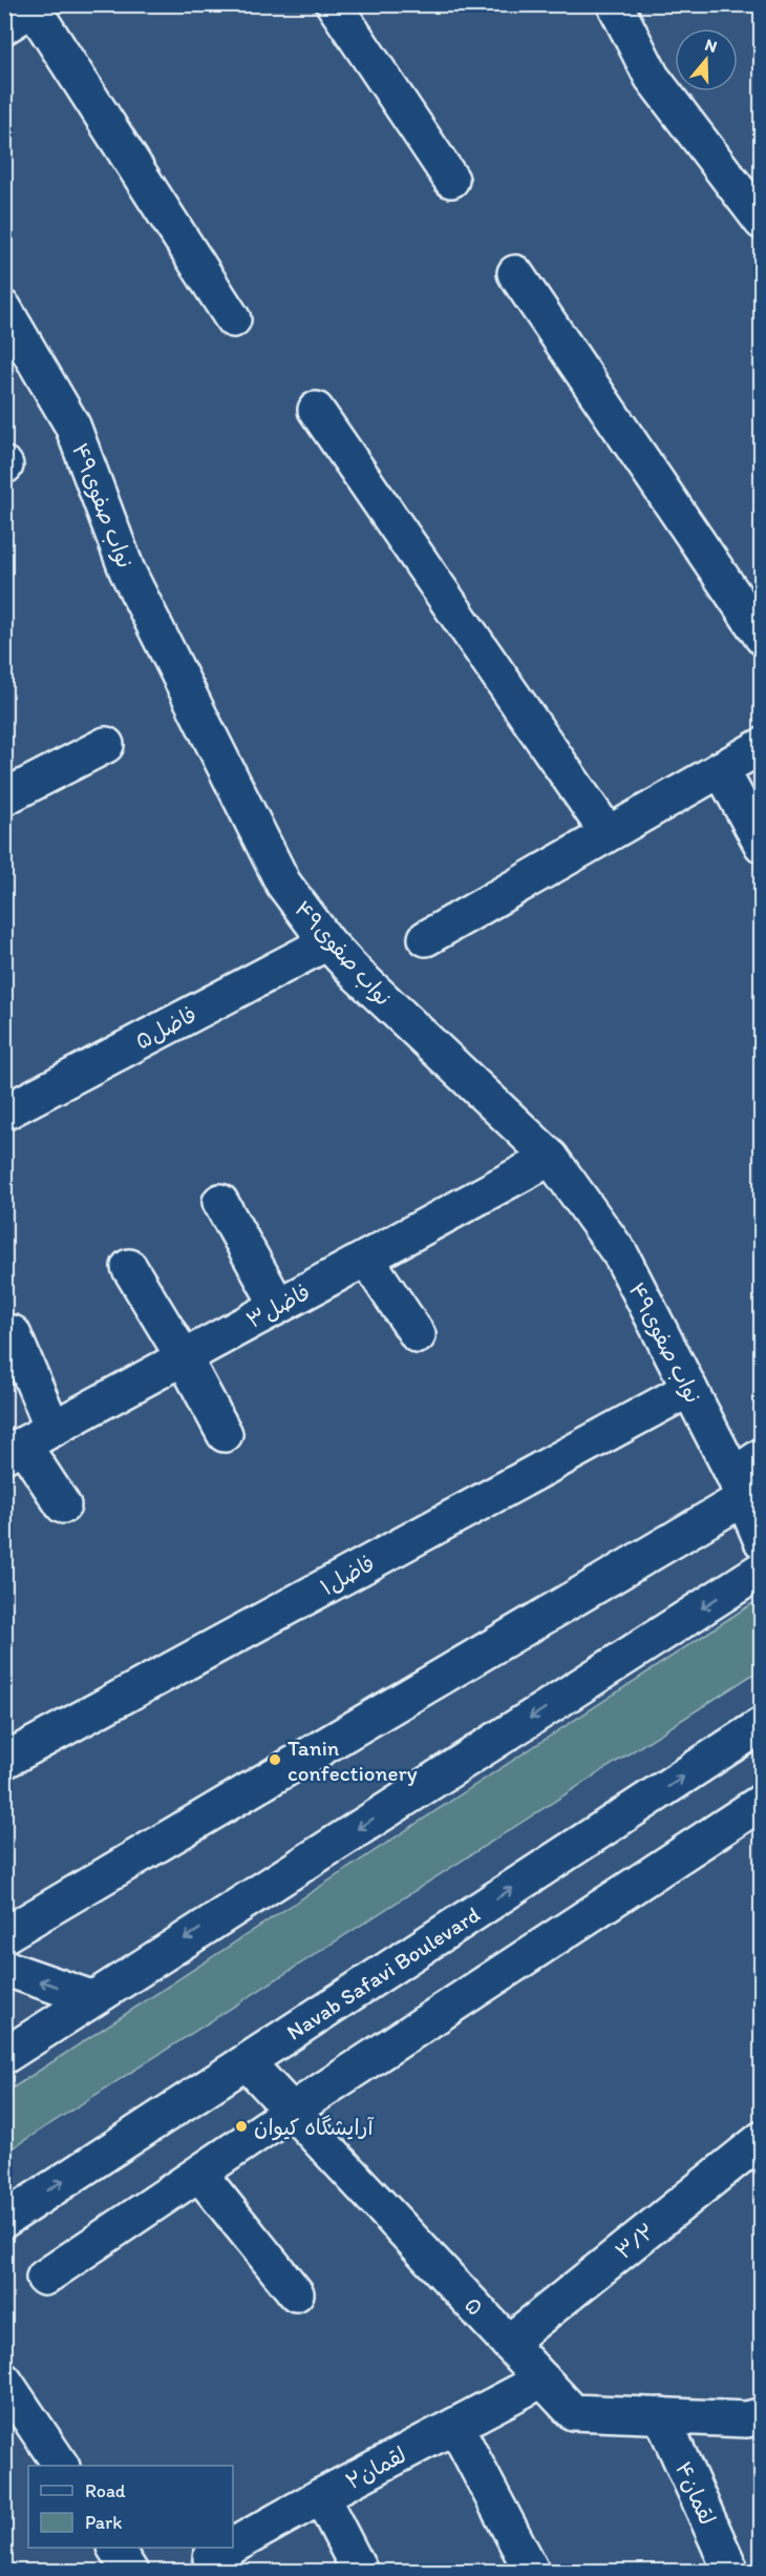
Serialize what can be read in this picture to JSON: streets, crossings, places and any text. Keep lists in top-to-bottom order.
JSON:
{
  "streets": {
    "street": [
      "۴۹نواب صفوی",
      "۵فاضل",
      "۳فاضل",
      "۱فاضل",
      "Navab Safavi Boulevard",
      "۳/۲",
      "۵",
      "۲لقمان",
      "لقمان۴"
    ]
  },
  "crossings": [
    ["۴۹نواب صفوی", "۵فاضل"],
    ["۴۹نواب صفوی", "۳فاضل"],
    ["۴۹نواب صفوی", "۱فاضل"],
    ["Navab Safavi Boulevard", "۵"],
    ["۳/۲", "۵"],
    ["۵", "۲لقمان"],
    ["۵", "لقمان۴"]
  ],
  "places": ["Tanin confectionery", "آرایشگاه کیوان"],
  "legend": ["Road", "Park"],
  "north": "top"
}
